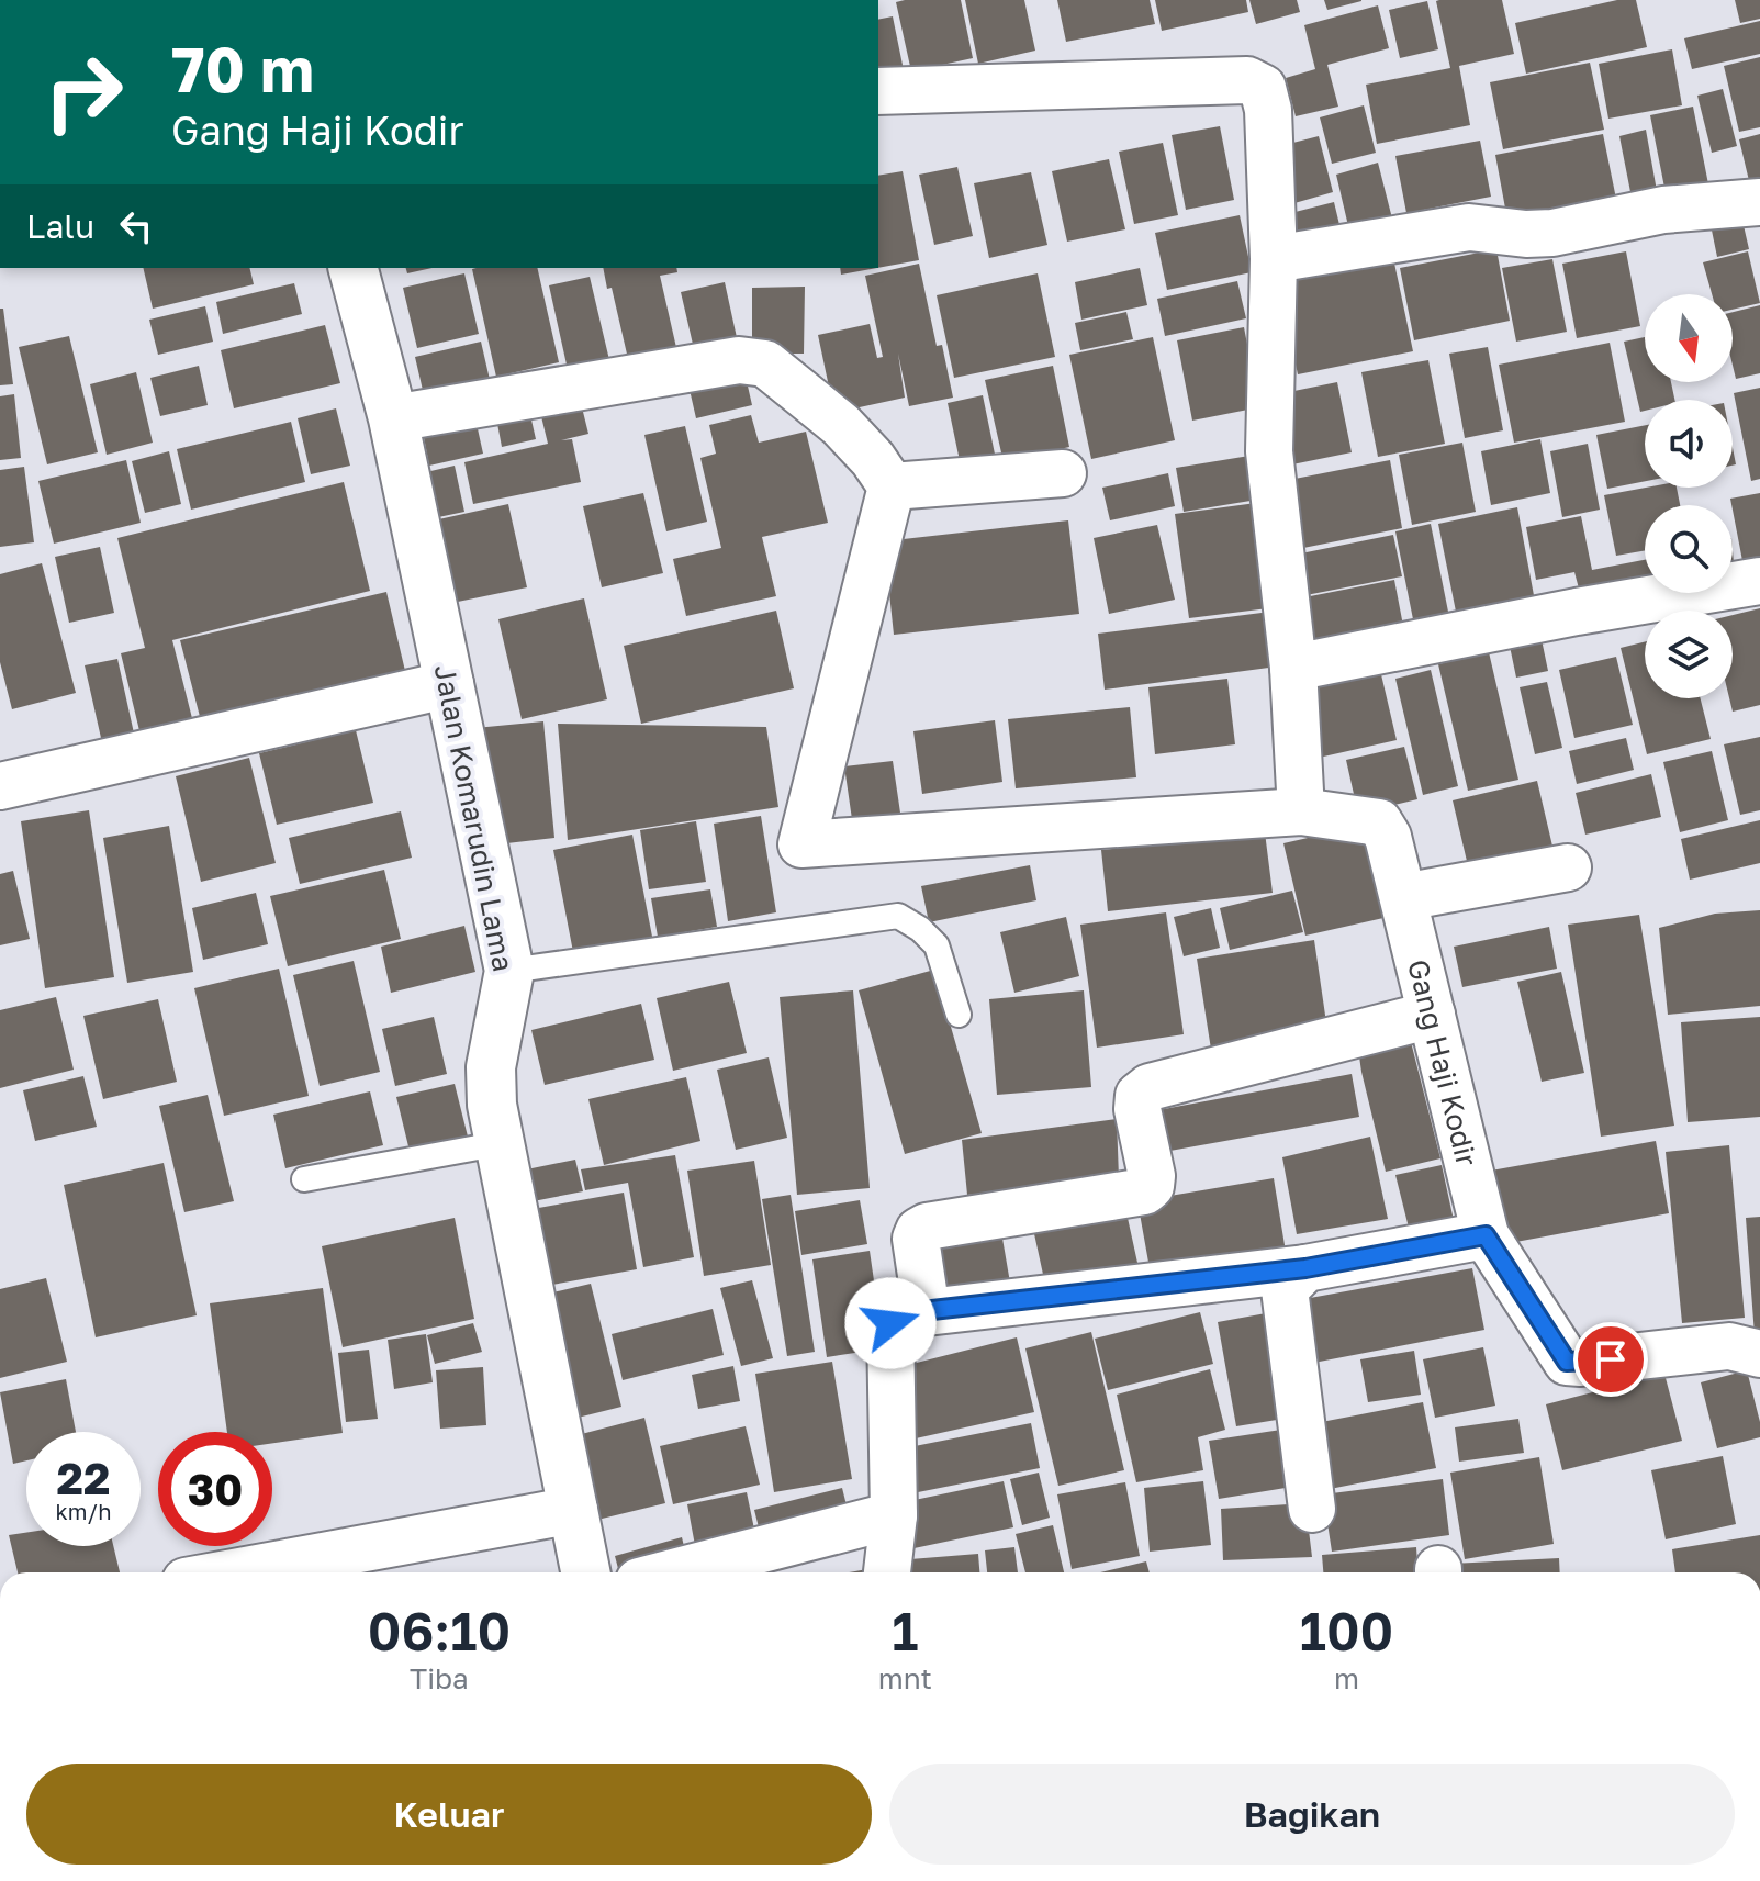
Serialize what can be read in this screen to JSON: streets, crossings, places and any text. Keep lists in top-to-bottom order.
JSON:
{
  "streets": {
    "street": ["Jalan Komarudin Lama", "Gang Haji Kodir"]
  },
  "north": "bottom",
  "page": {
    "turn": ["70 m", "Gang Haji Kodir"],
    "then": "Lalu",
    "speed": "22 km/h",
    "limit": "30",
    "eta": [
      "06:10",
      "Tiba",
      "1",
      "mnt",
      "100",
      "m"
    ],
    "buttons": ["Keluar", "Bagikan"]
  }
}
